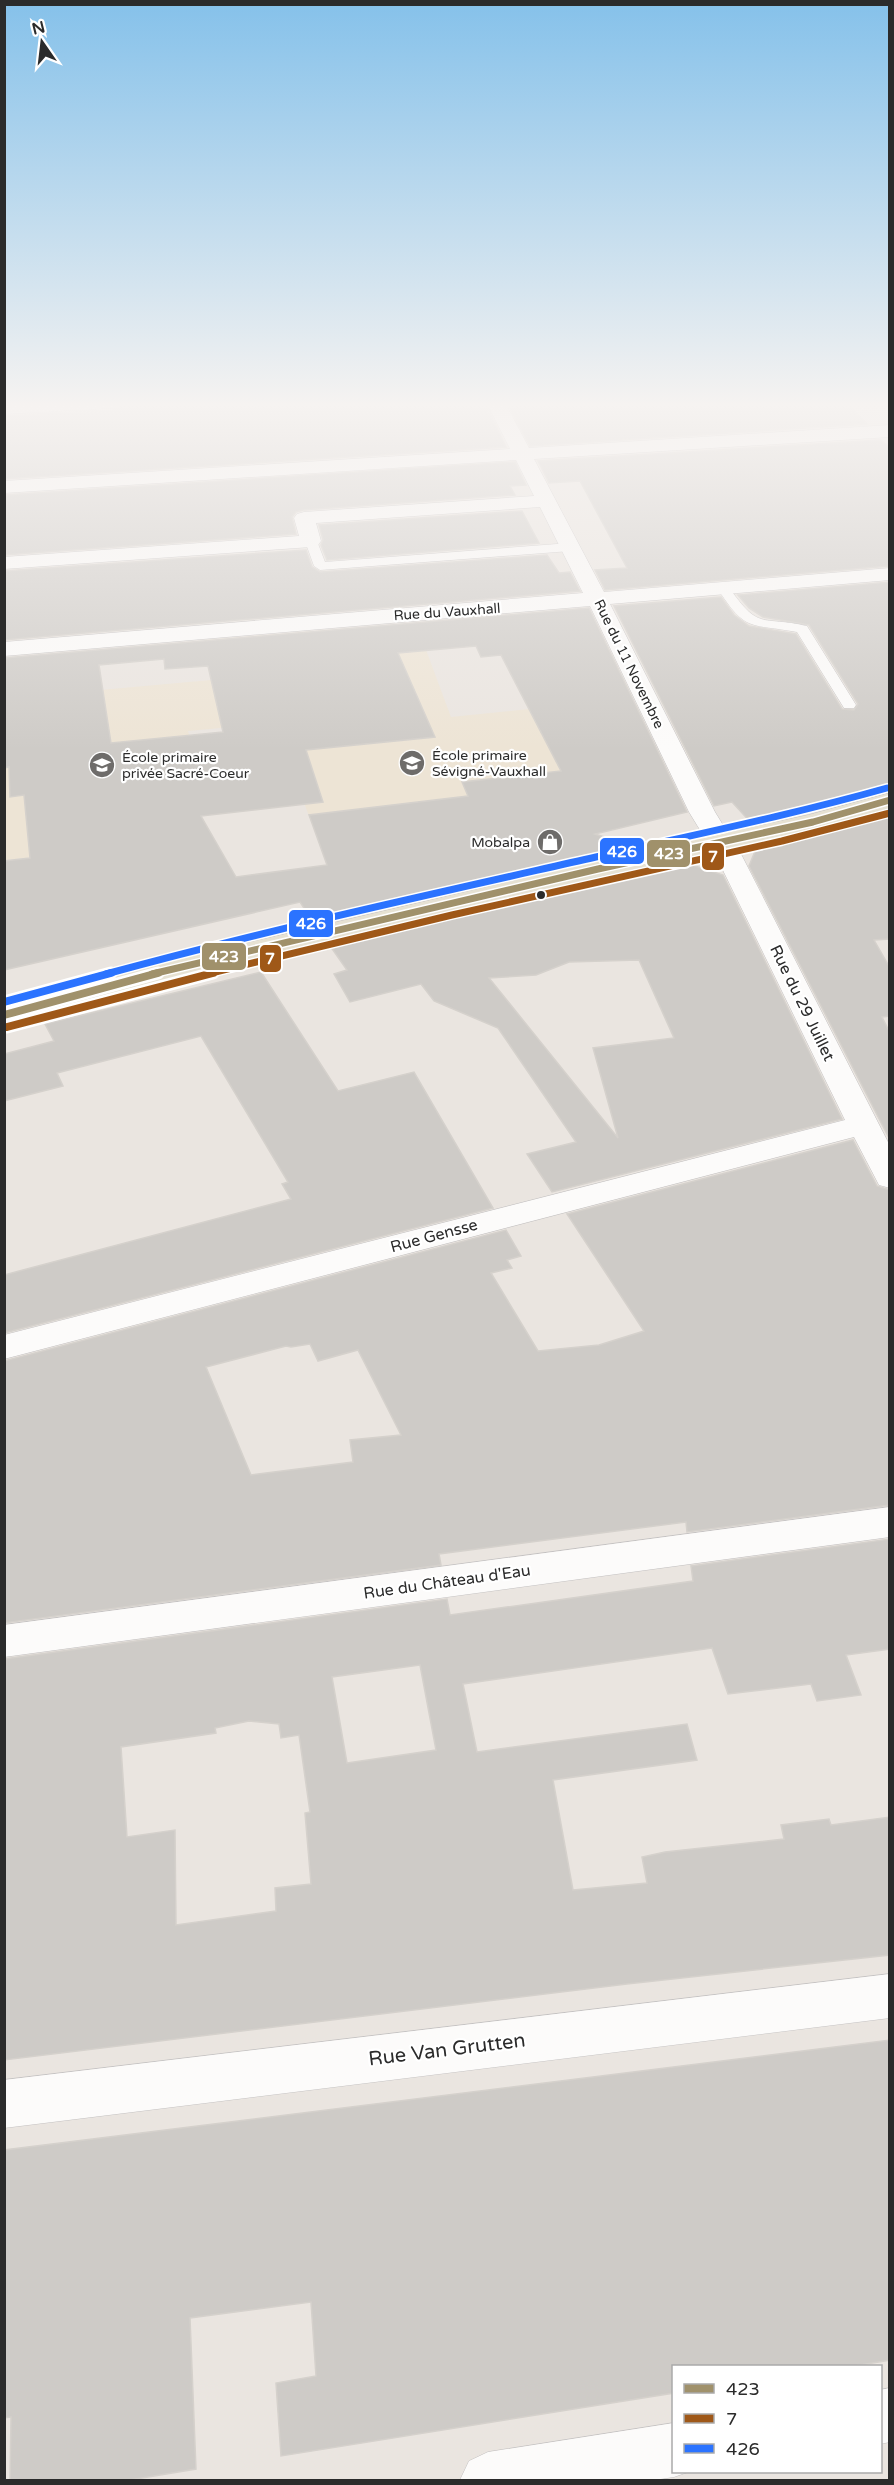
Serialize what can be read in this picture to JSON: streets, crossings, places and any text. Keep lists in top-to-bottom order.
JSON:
{
  "streets": {
    "street": [
      "Rue du Vauxhall",
      "Rue du 11 Novembre",
      "Rue du 29 Juillet",
      "Rue Gensse",
      "Rue du Château d'Eau",
      "Rue Van Grutten"
    ]
  },
  "crossings": [
    ["Rue du Vauxhall", "Rue du 11 Novembre"],
    ["Rue du 11 Novembre", "Rue du 29 Juillet"],
    ["Rue du 29 Juillet", "Rue Gensse"]
  ],
  "places": {
    "school or university": ["École primaire Sévigné-Vauxhall", "École primaire privée Sacré-Coeur"],
    "shop": ["Mobalpa"]
  },
  "lines": ["transit line 426", "transit line 423", "transit line 7"],
  "legend": ["423", "7", "426"],
  "north": "top"
}
